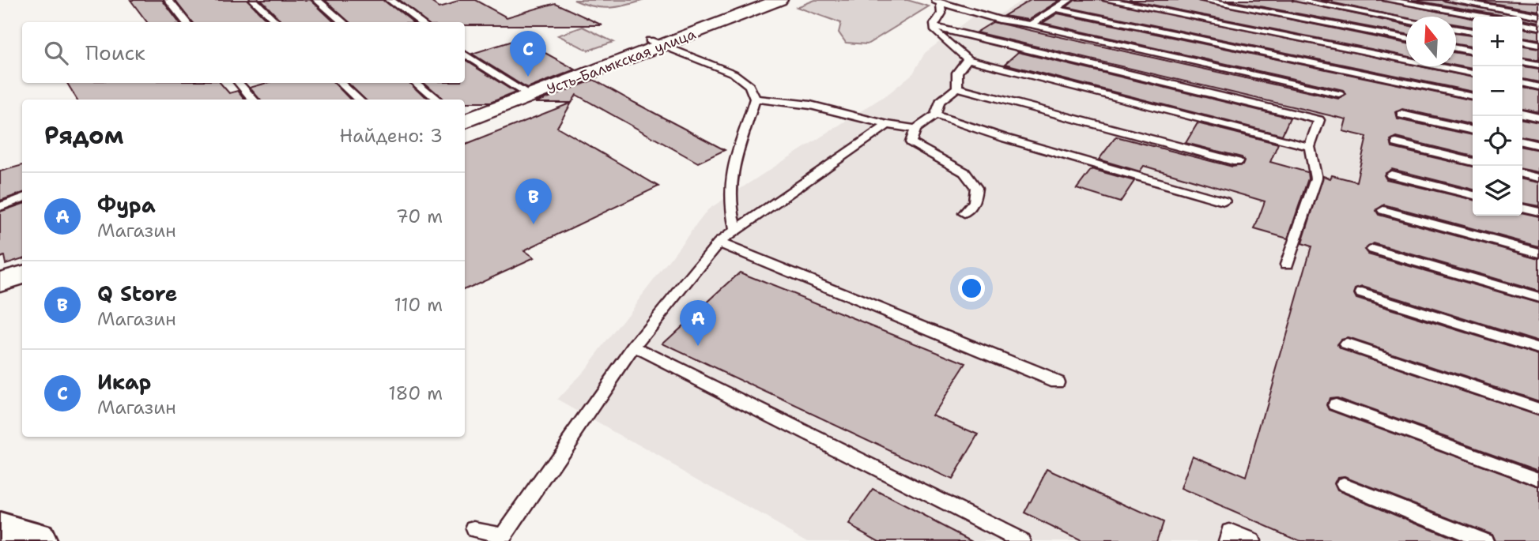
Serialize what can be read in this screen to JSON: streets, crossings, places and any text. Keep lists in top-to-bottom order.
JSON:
{
  "streets": {
    "street": ["Усть-Балыкская улица"]
  },
  "north": "top",
  "page": {
    "map_buttons": ["+", "−"],
    "search": "Поиск",
    "pins": ["C", "B", "A"],
    "heading": ["Рядом", "Найдено: 3"],
    "list": [
      {
        "mark": "A",
        "name": "Фура",
        "note": "Магазин",
        "value": "70 m"
      },
      {
        "mark": "B",
        "name": "Q Store",
        "note": "Магазин",
        "value": "110 m"
      },
      {
        "mark": "C",
        "name": "Икар",
        "note": "Магазин",
        "value": "180 m"
      }
    ]
  }
}
